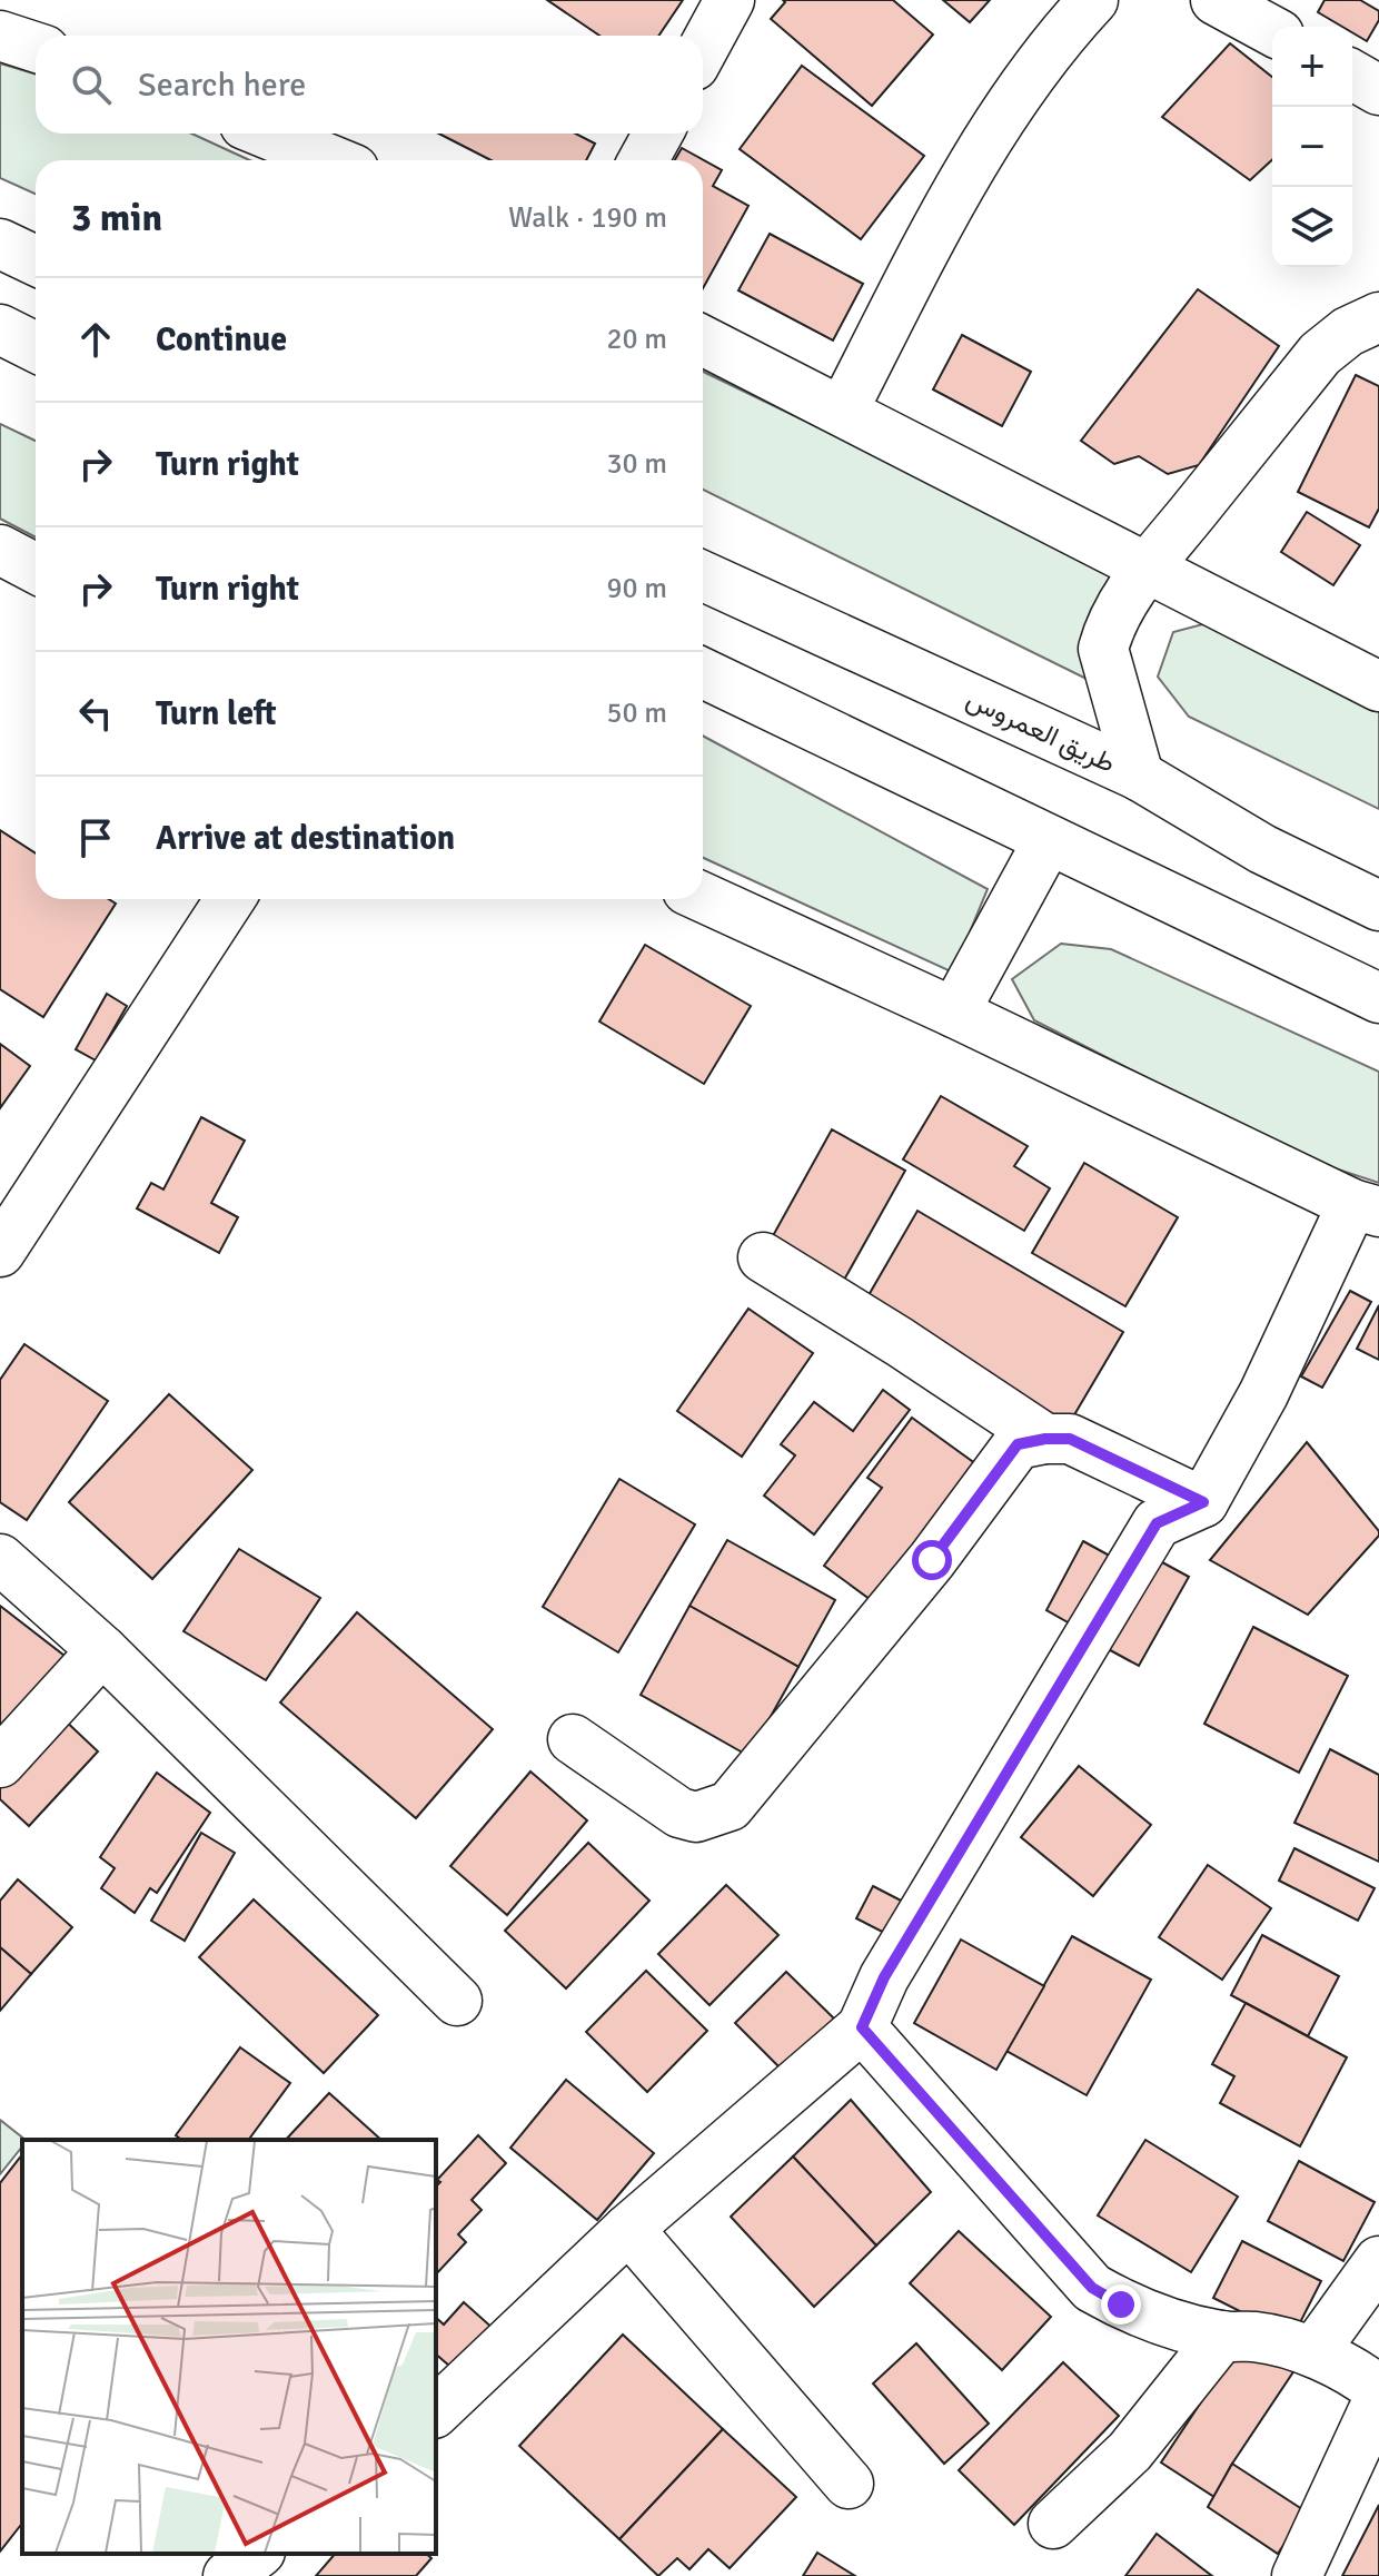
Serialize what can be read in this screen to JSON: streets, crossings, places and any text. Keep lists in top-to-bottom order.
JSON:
{
  "streets": {
    "street": ["طريق العمروس"]
  },
  "page": {
    "map_buttons": ["+", "−"],
    "search": "Search here",
    "heading": ["3 min", "Walk · 190 m"],
    "list": [
      ["Continue", "20 m"],
      ["Turn right", "30 m"],
      ["Turn right", "90 m"],
      ["Turn left", "50 m"],
      "Arrive at destination"
    ]
  }
}
